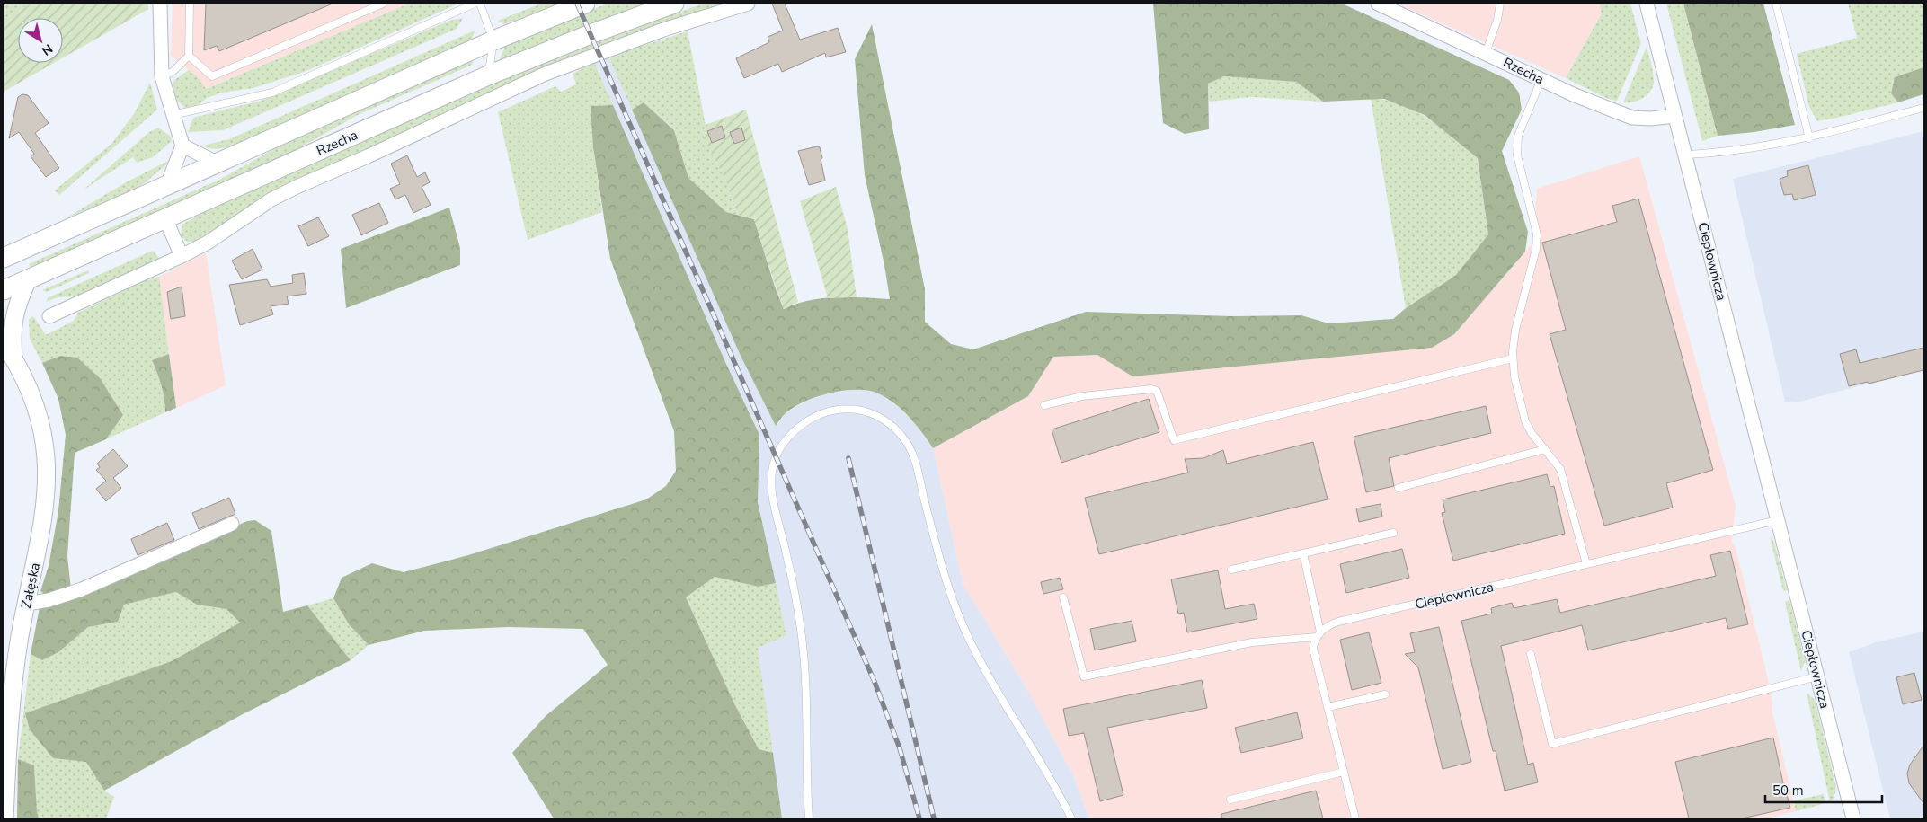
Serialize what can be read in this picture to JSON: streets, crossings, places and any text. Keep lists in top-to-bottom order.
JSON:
{
  "streets": {
    "main road": ["Rzecha"],
    "street": ["Ciepłownicza", "Załęska"]
  },
  "crossings": [
    ["Rzecha", "Ciepłownicza"],
    ["Rzecha", "Załęska"]
  ],
  "scale_bar": "50 m",
  "north": "bottom right"
}
